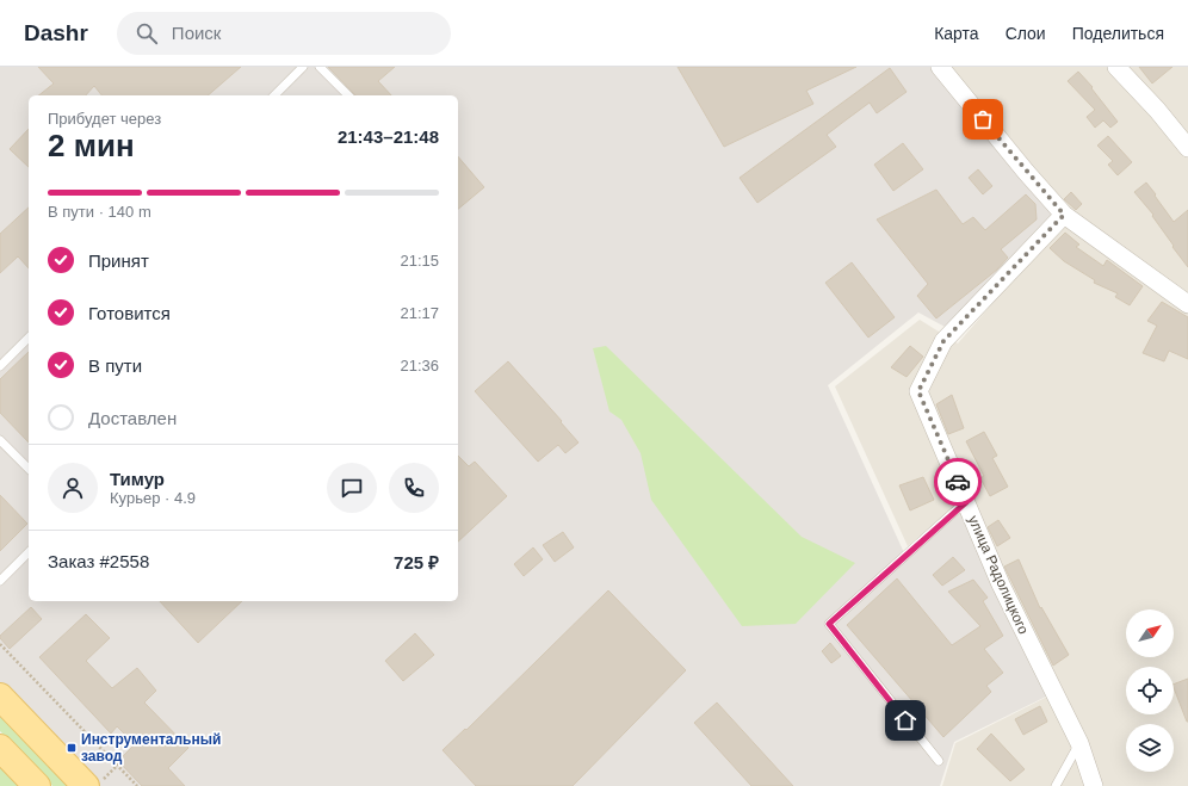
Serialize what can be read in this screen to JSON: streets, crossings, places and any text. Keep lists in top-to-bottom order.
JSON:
{
  "streets": {
    "street": ["улица Радолицкого"]
  },
  "places": {
    "transit": ["Инструментальный завод"]
  },
  "north": "top right",
  "page": {
    "header": "Dashr",
    "search": "Поиск",
    "nav": ["Карта", "Слои", "Поделиться"],
    "heading": ["2 мин", "Прибудет через", "21:43–21:48"],
    "panel": [
      "Тимур",
      "Курьер · 4.9",
      "Заказ #2558",
      "725 ₽"
    ],
    "bar": "В пути · 140 m",
    "list": [
      ["Принят", "21:15"],
      ["Готовится", "21:17"],
      ["В пути", "21:36"],
      "Доставлен"
    ]
  }
}
